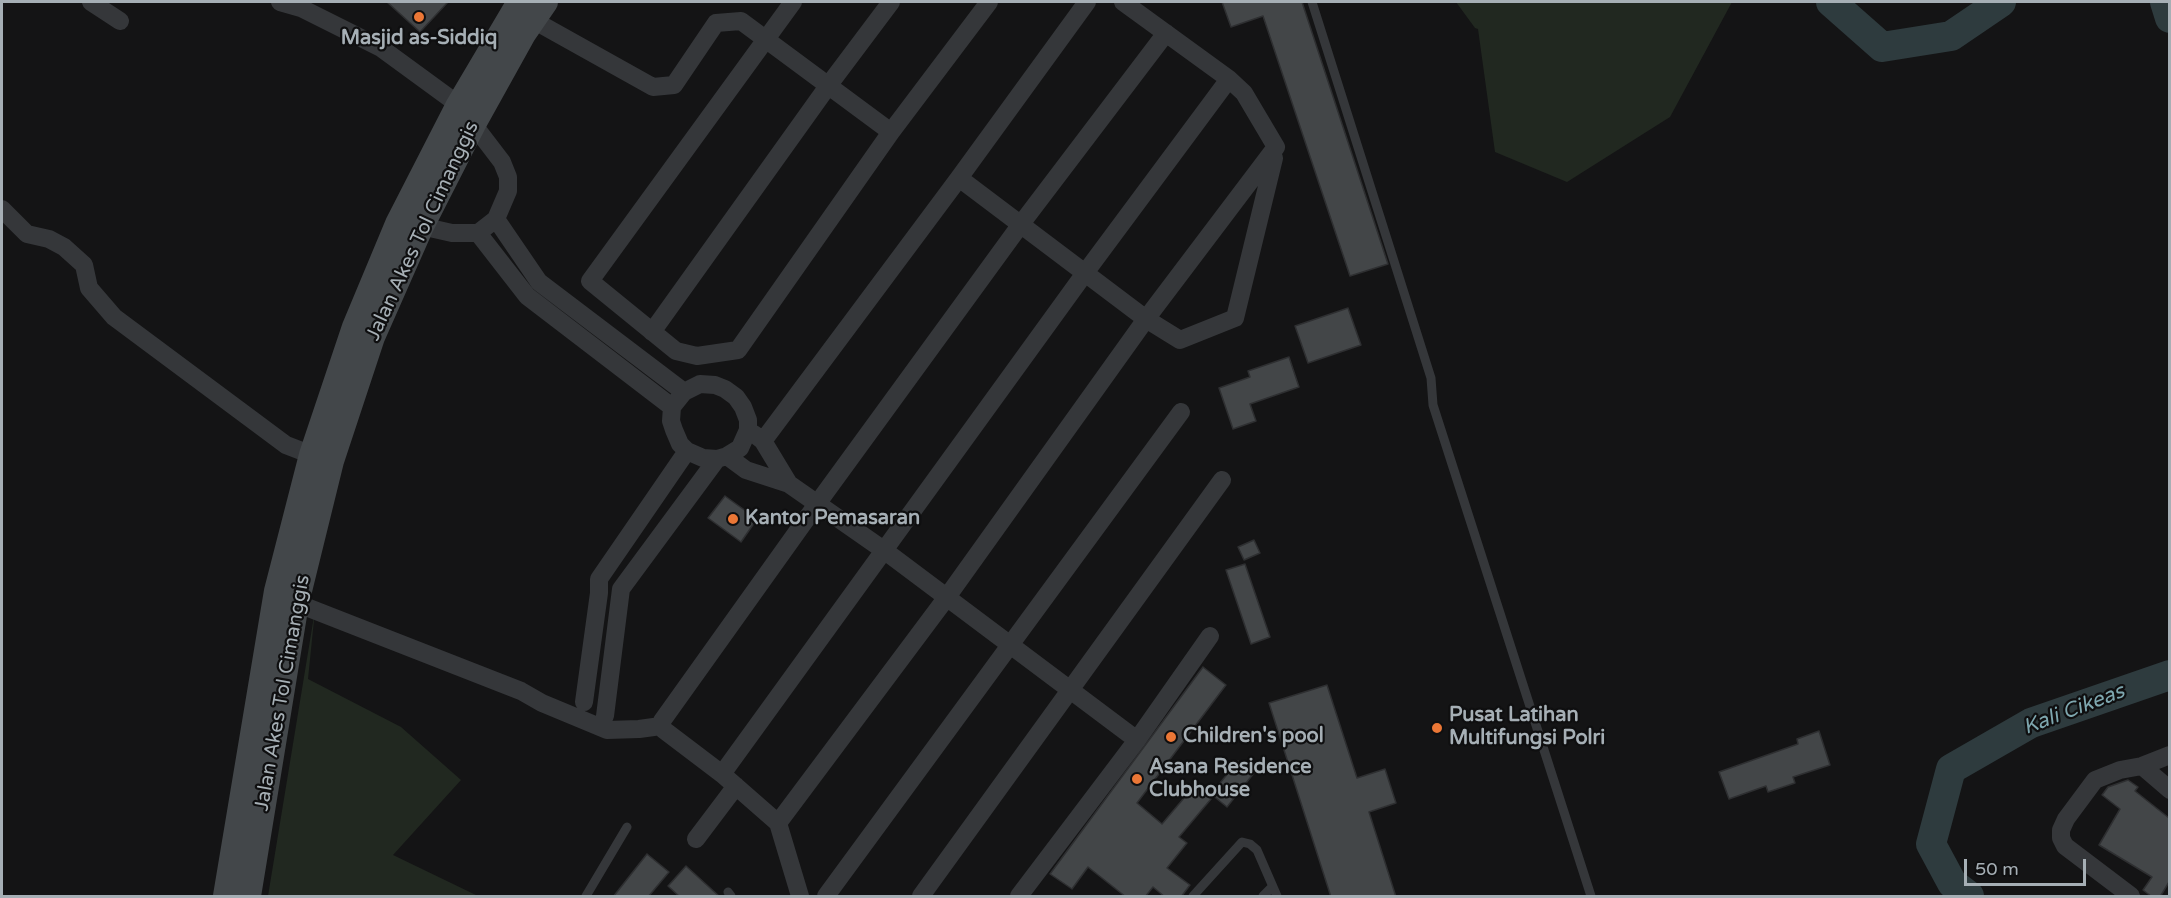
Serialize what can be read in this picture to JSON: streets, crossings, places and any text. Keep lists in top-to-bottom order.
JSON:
{
  "streets": {
    "main road": ["Jalan Akes Tol Cimanggis"]
  },
  "water": ["Kali Cikeas"],
  "places": [
    "Masjid as-Siddiq",
    "Kantor Pemasaran",
    "Pusat Latihan Multifungsi Polri",
    "Children's pool",
    "Asana Residence Clubhouse"
  ],
  "scale_bar": "50 m"
}
